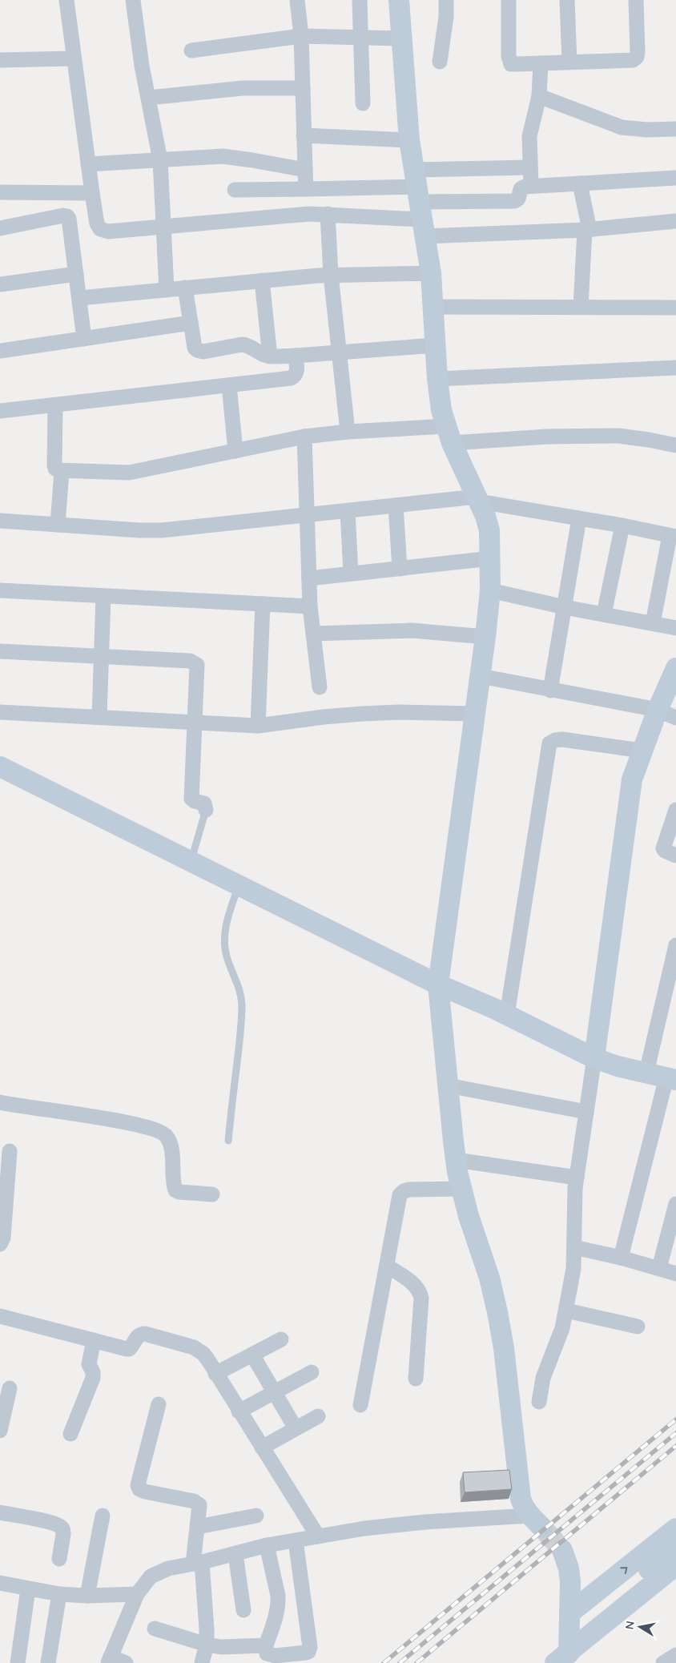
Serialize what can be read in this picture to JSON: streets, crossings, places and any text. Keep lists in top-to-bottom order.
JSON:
{
  "north": "left"
}
